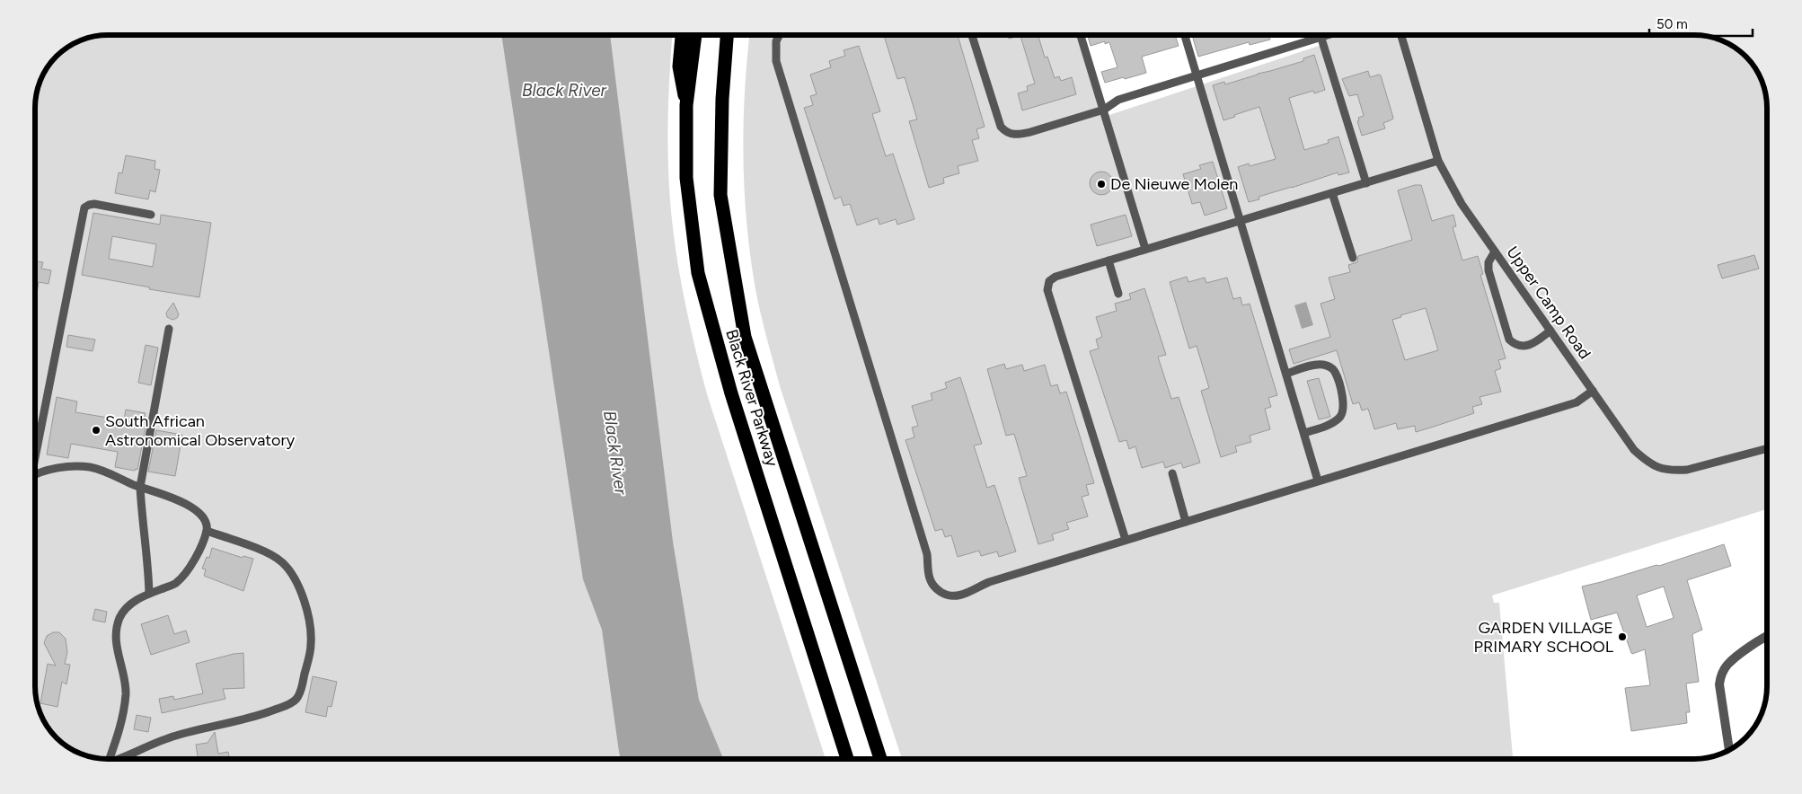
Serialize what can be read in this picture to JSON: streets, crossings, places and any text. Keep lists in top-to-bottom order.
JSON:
{
  "streets": {
    "highway": ["Black River Parkway"],
    "lane": ["Upper Camp Road"]
  },
  "water": ["Black River"],
  "places": ["De Nieuwe Molen", "South African Astronomical Observatory", "GARDEN VILLAGE PRIMARY SCHOOL"],
  "scale_bar": "50 m"
}
